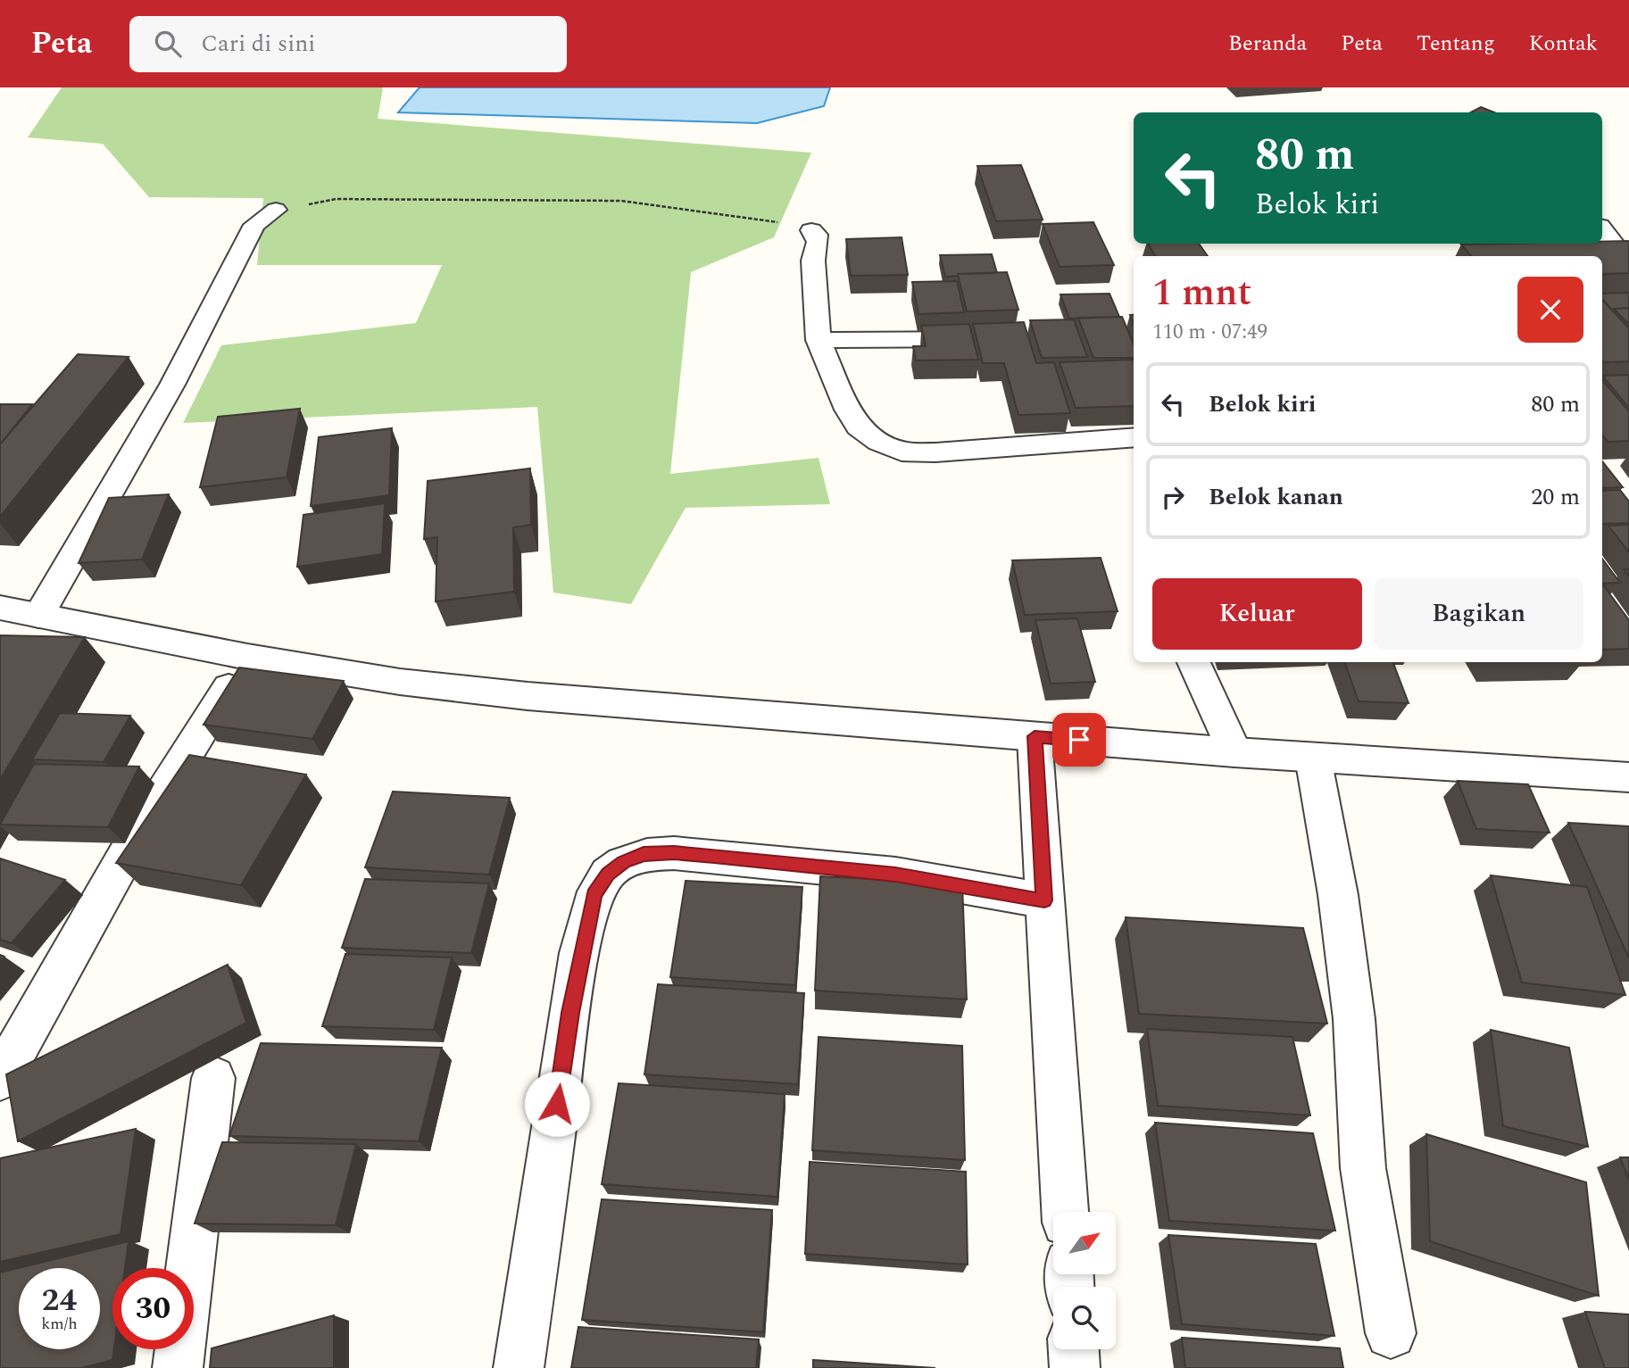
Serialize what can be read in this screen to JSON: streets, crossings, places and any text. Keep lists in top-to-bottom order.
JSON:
{
  "north": "top right",
  "page": {
    "header": "Peta",
    "search": "Cari di sini",
    "nav": [
      "Beranda",
      "Peta",
      "Tentang",
      "Kontak"
    ],
    "turn": ["80 m", "Belok kiri"],
    "heading": ["1 mnt", "110 m · 07:49"],
    "list": [
      {
        "name": "Belok kiri",
        "value": "80 m"
      },
      {
        "name": "Belok kanan",
        "value": "20 m"
      }
    ],
    "buttons": ["Keluar", "Bagikan"],
    "speed": "24 km/h",
    "limit": "30"
  }
}
